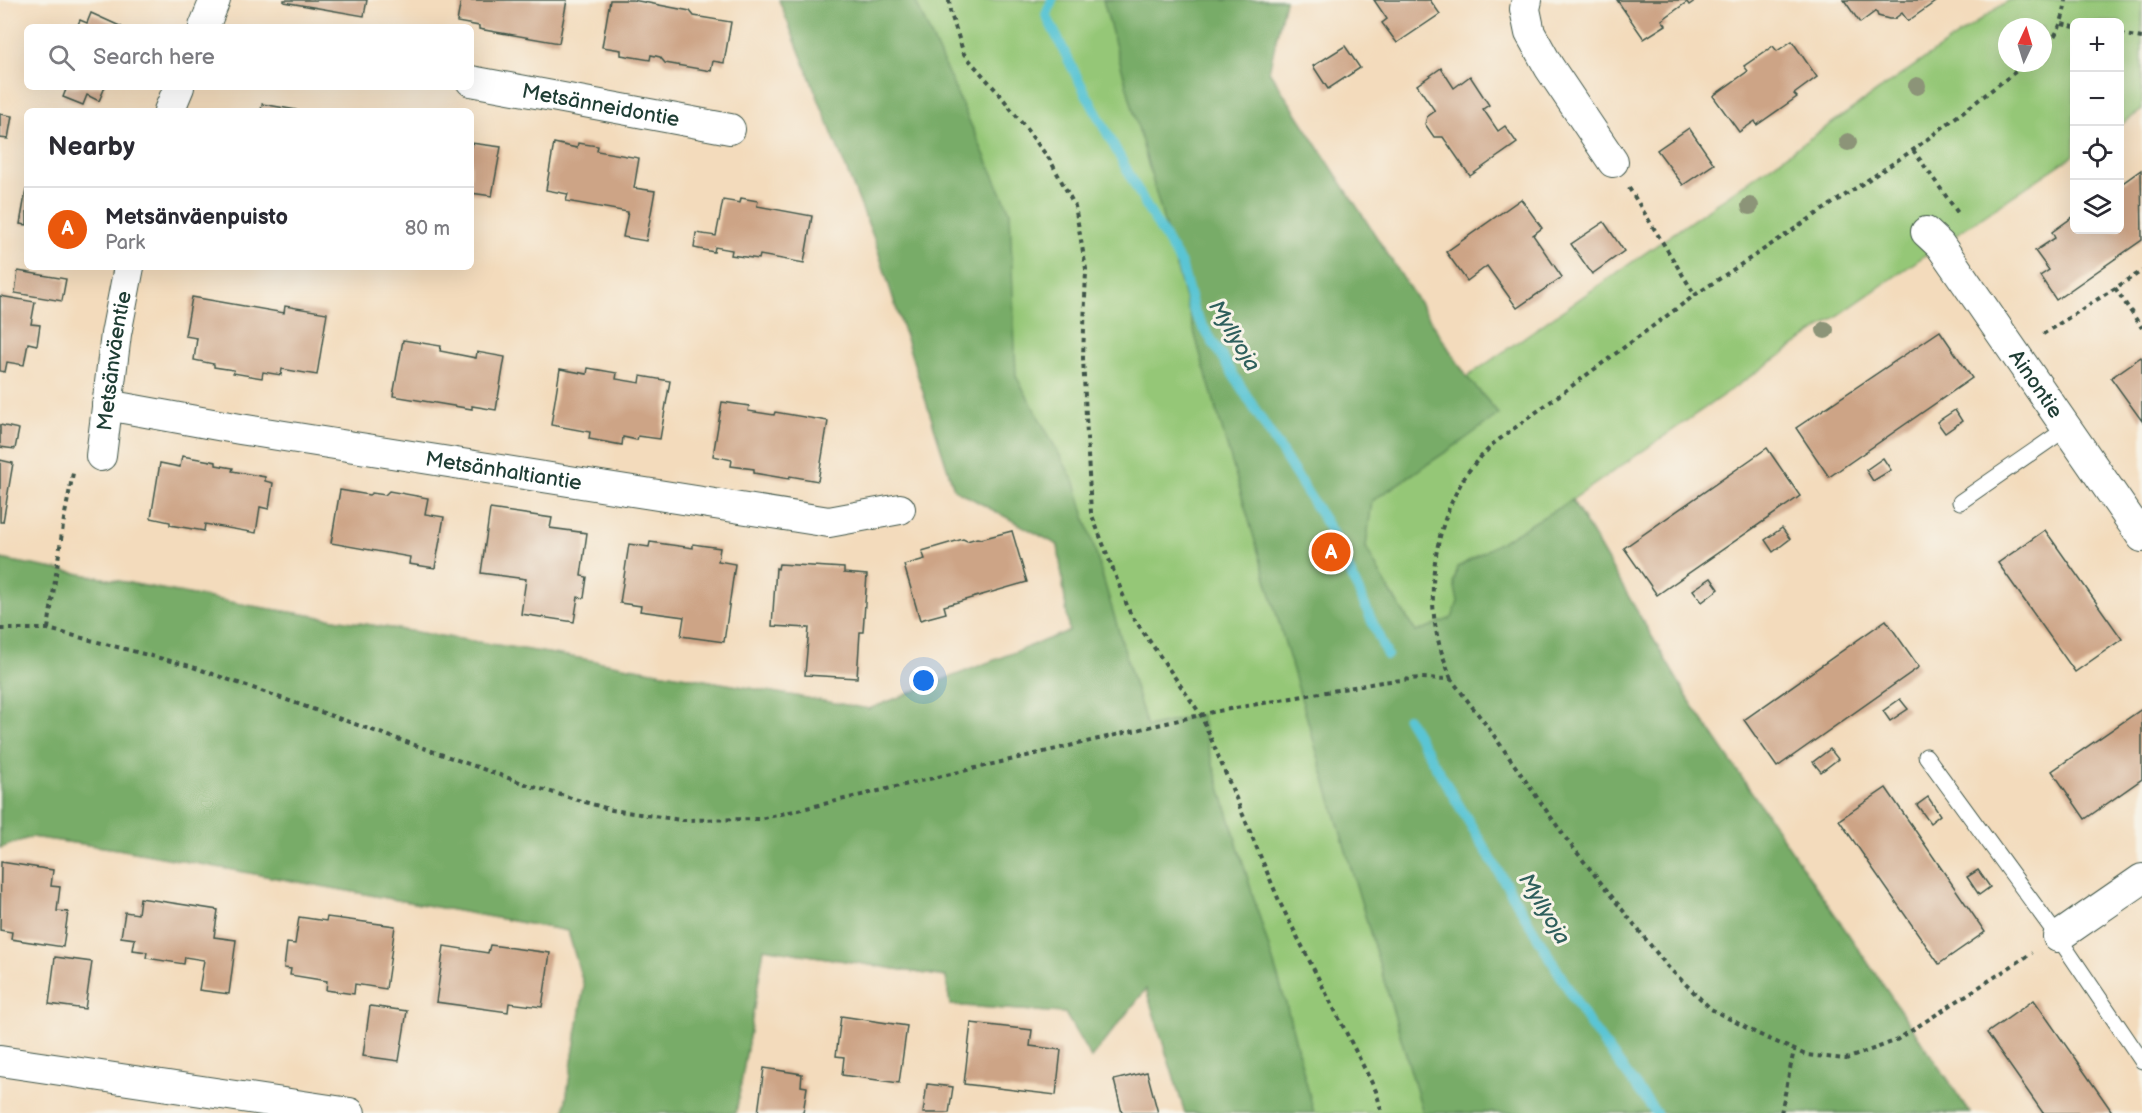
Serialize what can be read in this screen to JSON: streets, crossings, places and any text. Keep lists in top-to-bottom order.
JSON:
{
  "streets": {
    "street": [
      "Metsänneidontie",
      "Metsänväentie",
      "Ainontie",
      "Metsänhaltiantie"
    ]
  },
  "crossings": [
    ["Metsänväentie", "Metsänhaltiantie"]
  ],
  "water": ["Myllyoja"],
  "north": "top",
  "page": {
    "map_buttons": ["+", "−"],
    "search": "Search here",
    "heading": "Nearby",
    "list": [
      {
        "mark": "A",
        "name": "Metsänväenpuisto",
        "note": "Park",
        "value": "80 m"
      }
    ],
    "pins": "A"
  }
}
